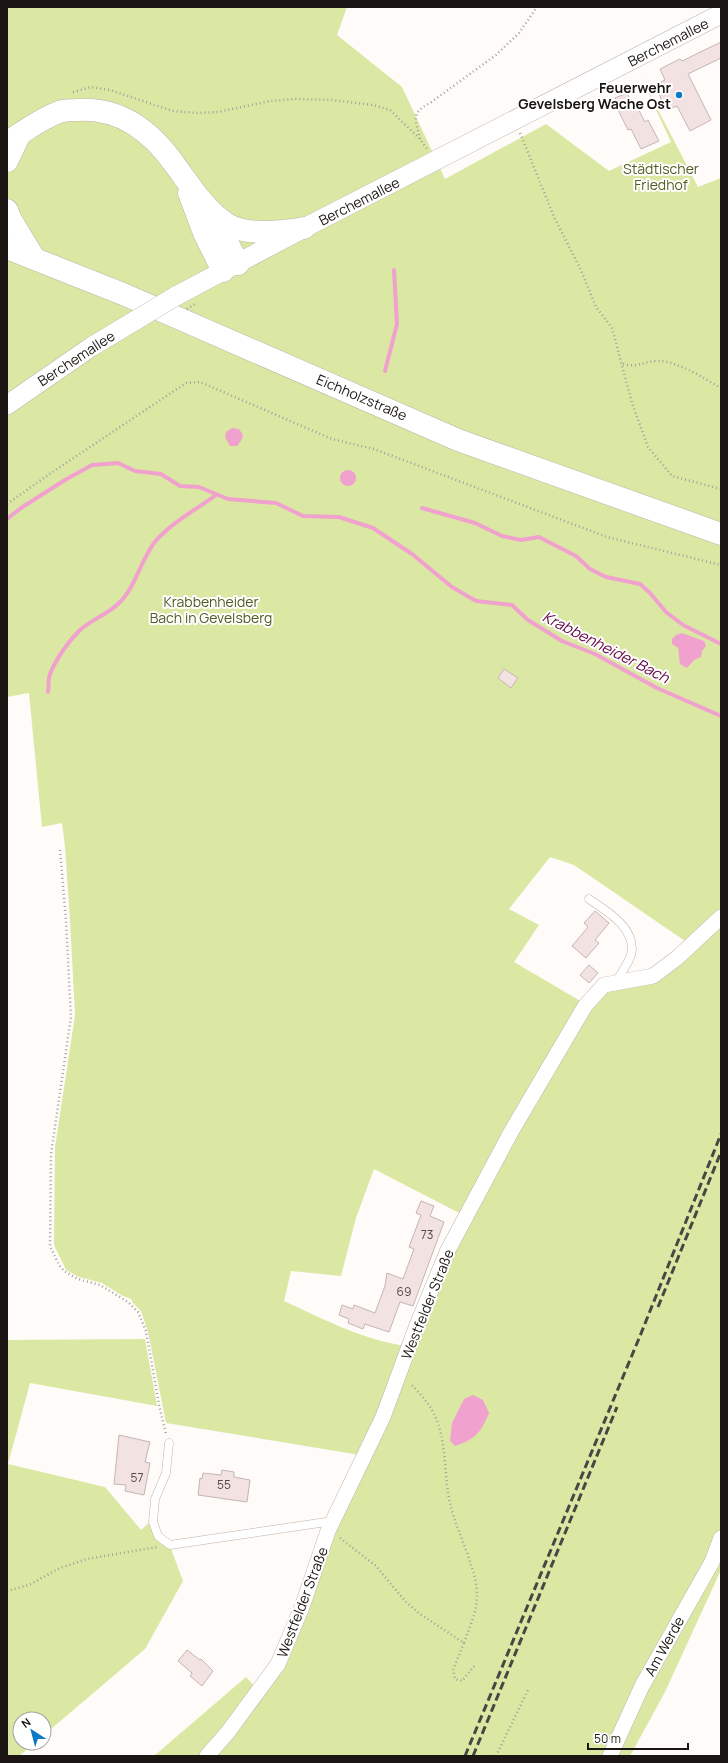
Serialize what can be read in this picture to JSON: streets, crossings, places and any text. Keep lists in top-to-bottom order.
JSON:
{
  "streets": {
    "main road": ["Eichholzstraße"],
    "street": ["Berchemallee", "Westfelder Straße", "Am Werde"]
  },
  "water": ["Krabbenheider Bach"],
  "parks": ["Städtischer Friedhof", "Krabbenheider Bach in Gevelsberg"],
  "places": ["Feuerwehr Gevelsberg Wache Ost"],
  "house_numbers": [
    "73",
    "69",
    "57",
    "55"
  ],
  "scale_bar": "50 m",
  "north": "top left"
}
